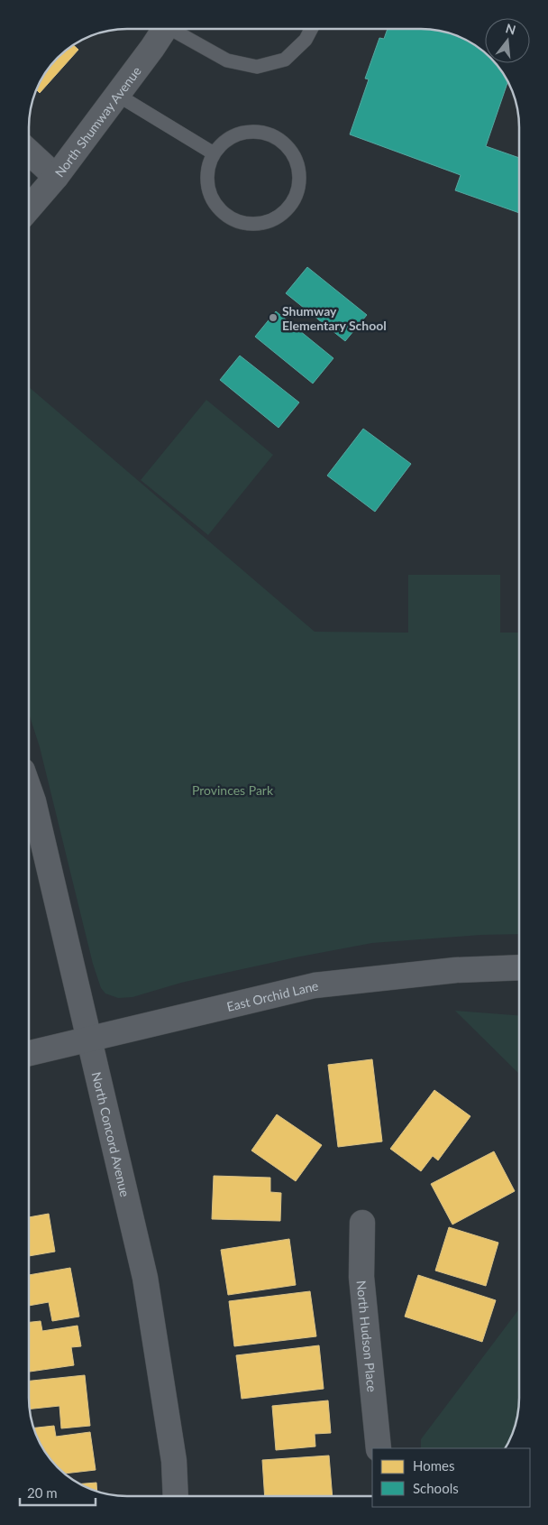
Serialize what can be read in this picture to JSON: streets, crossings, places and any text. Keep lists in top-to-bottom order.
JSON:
{
  "streets": {
    "street": [
      "North Shumway Avenue",
      "East Orchid Lane",
      "North Concord Avenue",
      "North Hudson Place"
    ]
  },
  "crossings": [
    ["East Orchid Lane", "North Concord Avenue"]
  ],
  "parks": ["Provinces Park"],
  "places": ["Shumway Elementary School"],
  "legend": ["Homes", "Schools"],
  "scale_bar": "20 m",
  "north": "top"
}
